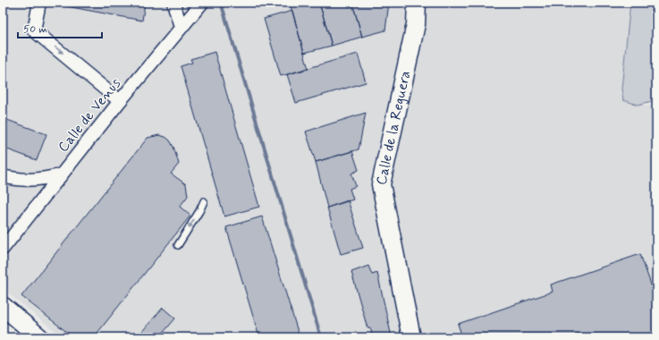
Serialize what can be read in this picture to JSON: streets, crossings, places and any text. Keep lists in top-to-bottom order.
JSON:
{
  "streets": {
    "street": ["Calle de Venus", "Calle de la Reguera"]
  },
  "scale_bar": "50 m"
}
